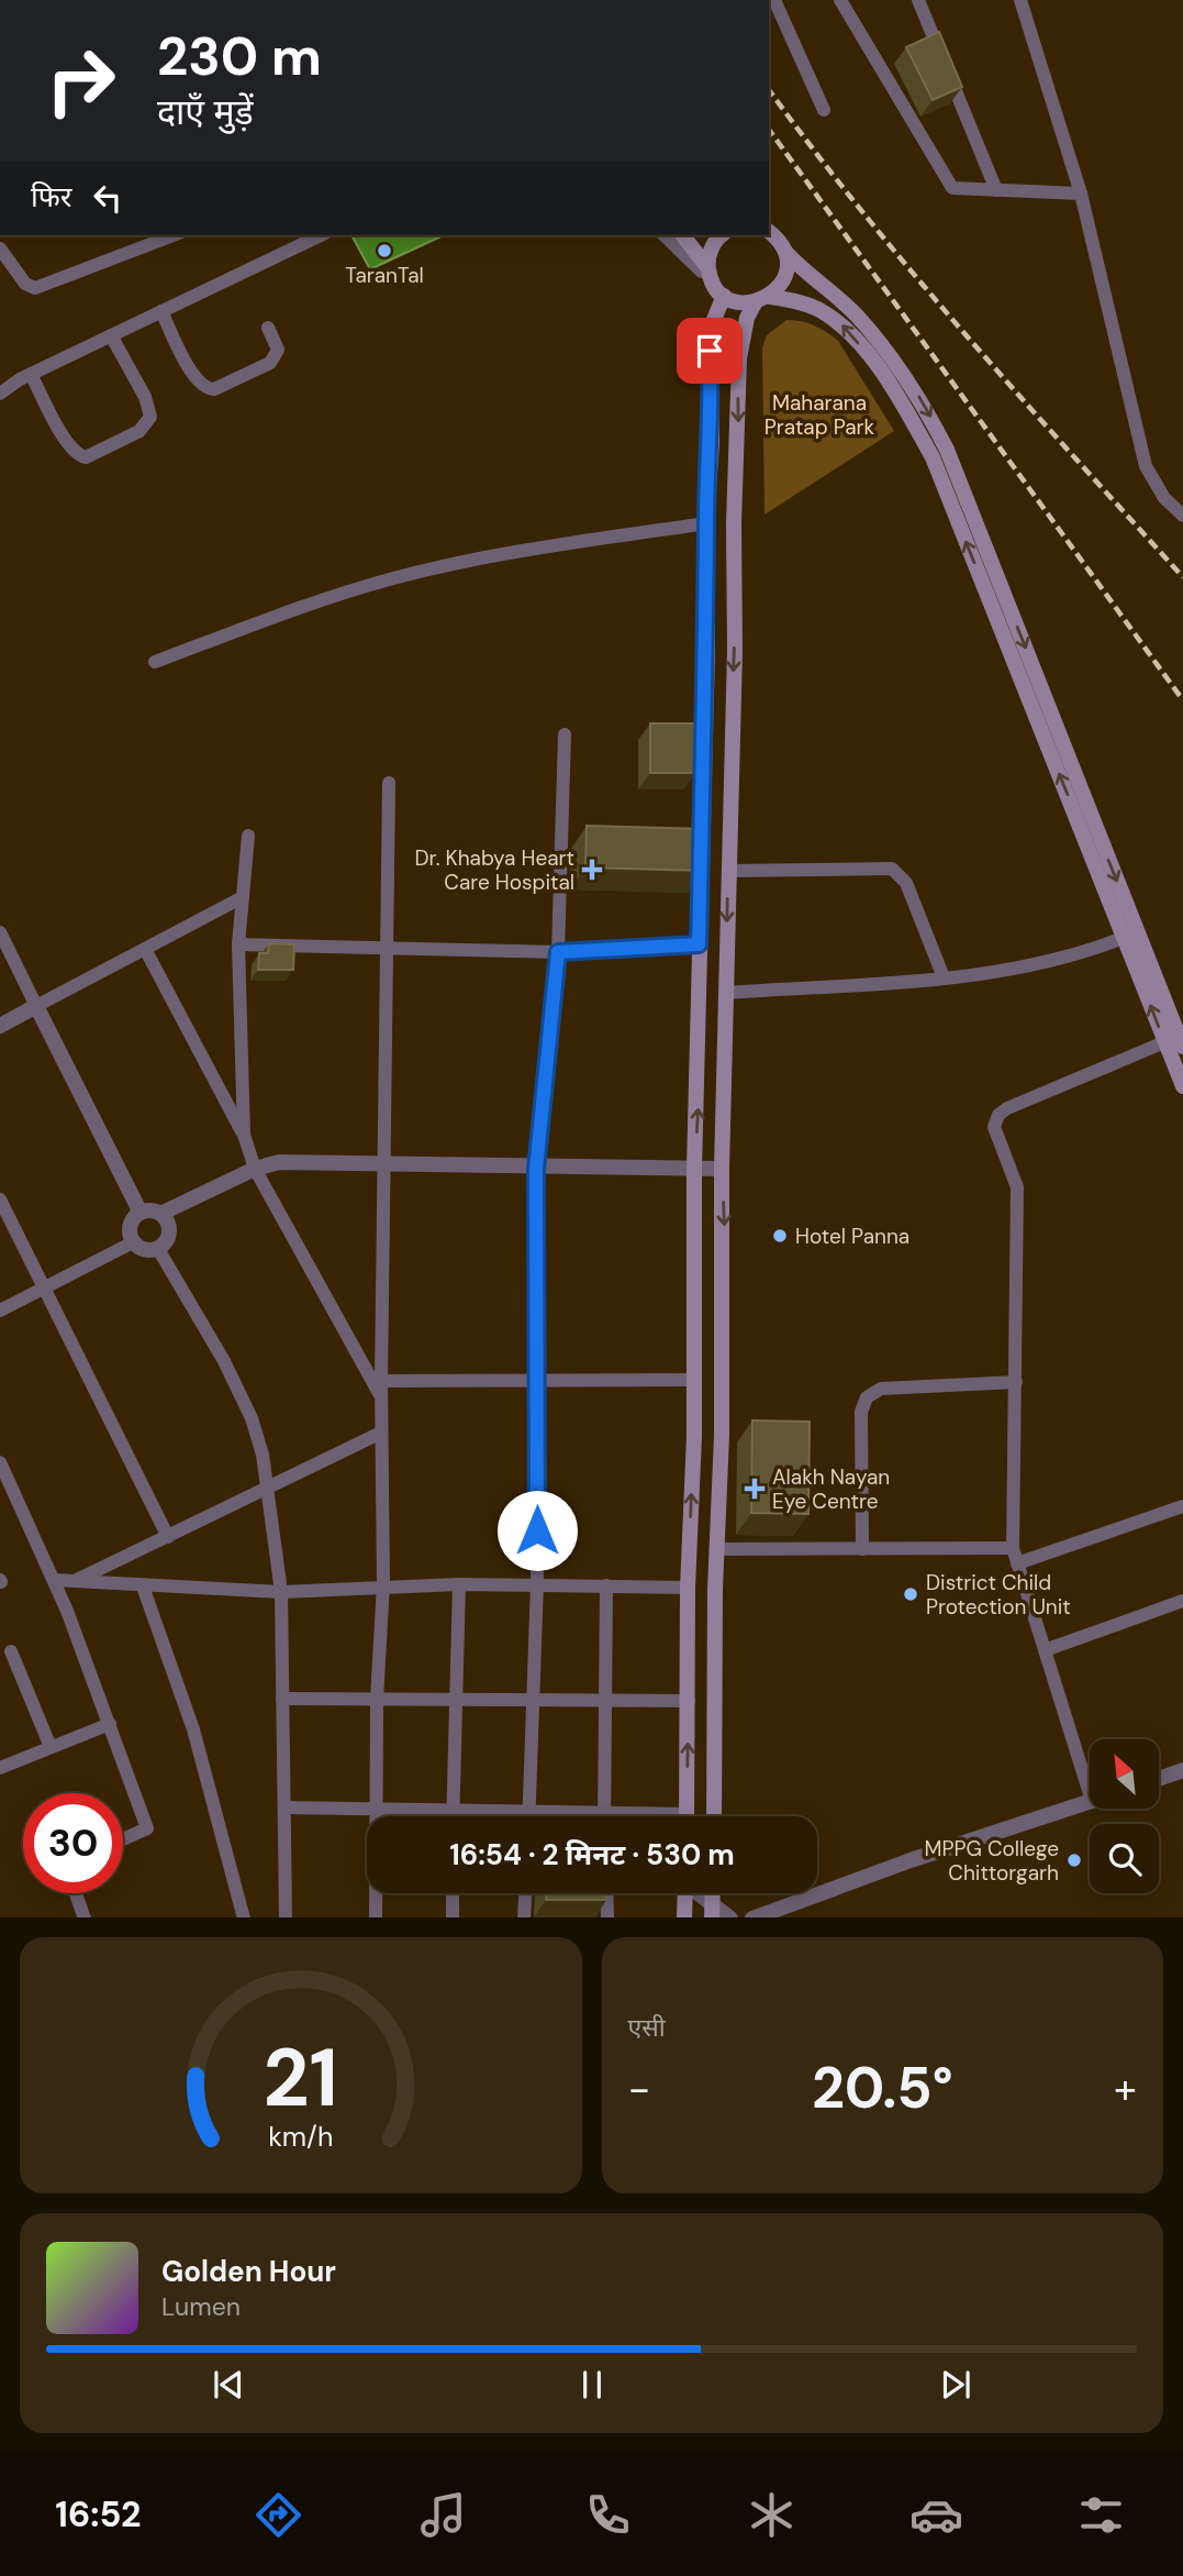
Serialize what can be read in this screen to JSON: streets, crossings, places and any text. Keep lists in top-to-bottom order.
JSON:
{
  "parks": ["Maharana Pratap Park"],
  "places": {
    "other": [
      "TaranTal",
      "Hotel Panna",
      "District Child Protection Unit",
      "MPPG College Chittorgarh"
    ],
    "health": ["Dr. Khabya Heart Care Hospital", "Alakh Nayan Eye Centre"]
  },
  "north": "top left",
  "page": {
    "turn": ["230 m", "दाएँ मुड़ें"],
    "then": "फिर",
    "limit": "30",
    "trip": "16:54 · 2 मिनट · 530 m",
    "tile": "एसी",
    "heat": ["−", "20.5°", "+"],
    "song": ["Golden Hour", "Lumen"],
    "tabs": "16:52",
    "gauge": ["21", "km/h"]
  }
}
